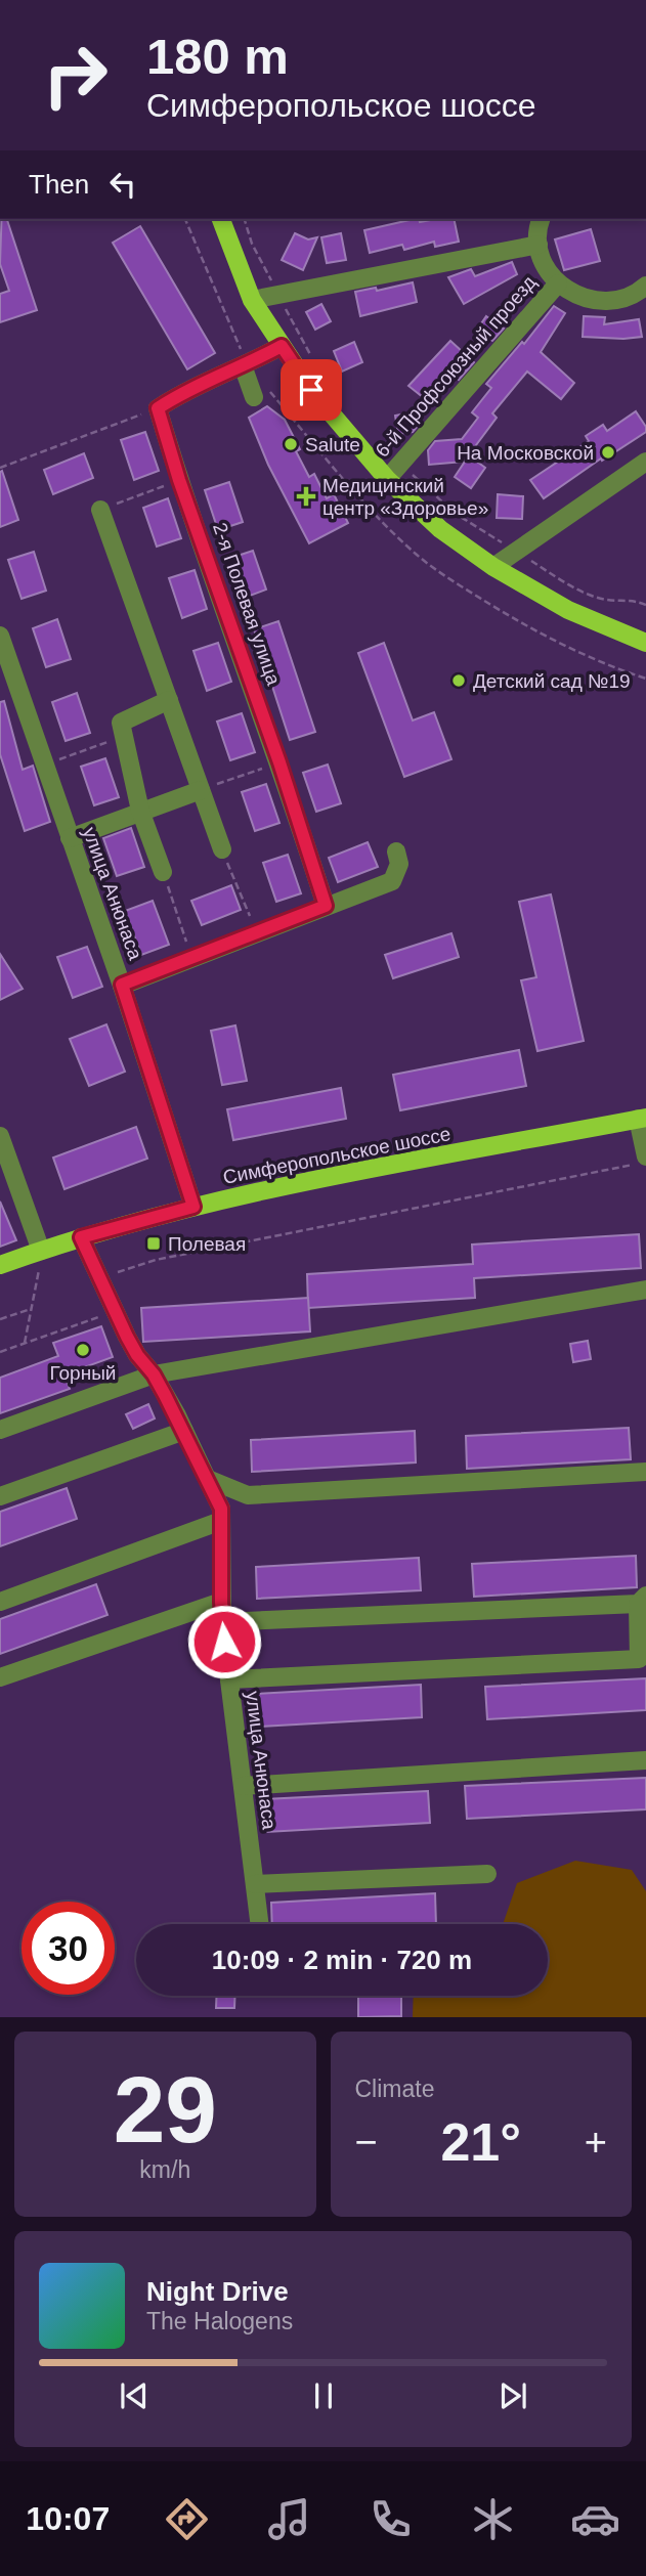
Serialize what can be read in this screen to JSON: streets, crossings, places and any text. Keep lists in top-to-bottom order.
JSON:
{
  "streets": {
    "main road": ["Симферопольское шоссе"],
    "street": ["6-й Профсоюзный проезд", "2-я Полевая улица", "улица Анюнаса"]
  },
  "crossings": [
    ["улица Анюнаса", "Симферопольское шоссе"]
  ],
  "places": {
    "other": [
      "Salute",
      "На Московской",
      "Детский сад №19",
      "Горный"
    ],
    "health": ["Медицинский центр «Здоровье»"],
    "transit": ["Полевая"]
  },
  "page": {
    "turn": ["180 m", "Симферопольское шоссе"],
    "then": "Then",
    "limit": "30",
    "trip": "10:09 · 2 min · 720 m",
    "tile": [
      ["29", "km/h"],
      "Climate"
    ],
    "heat": ["−", "21°", "+"],
    "song": ["Night Drive", "The Halogens"],
    "tabs": "10:07"
  }
}
